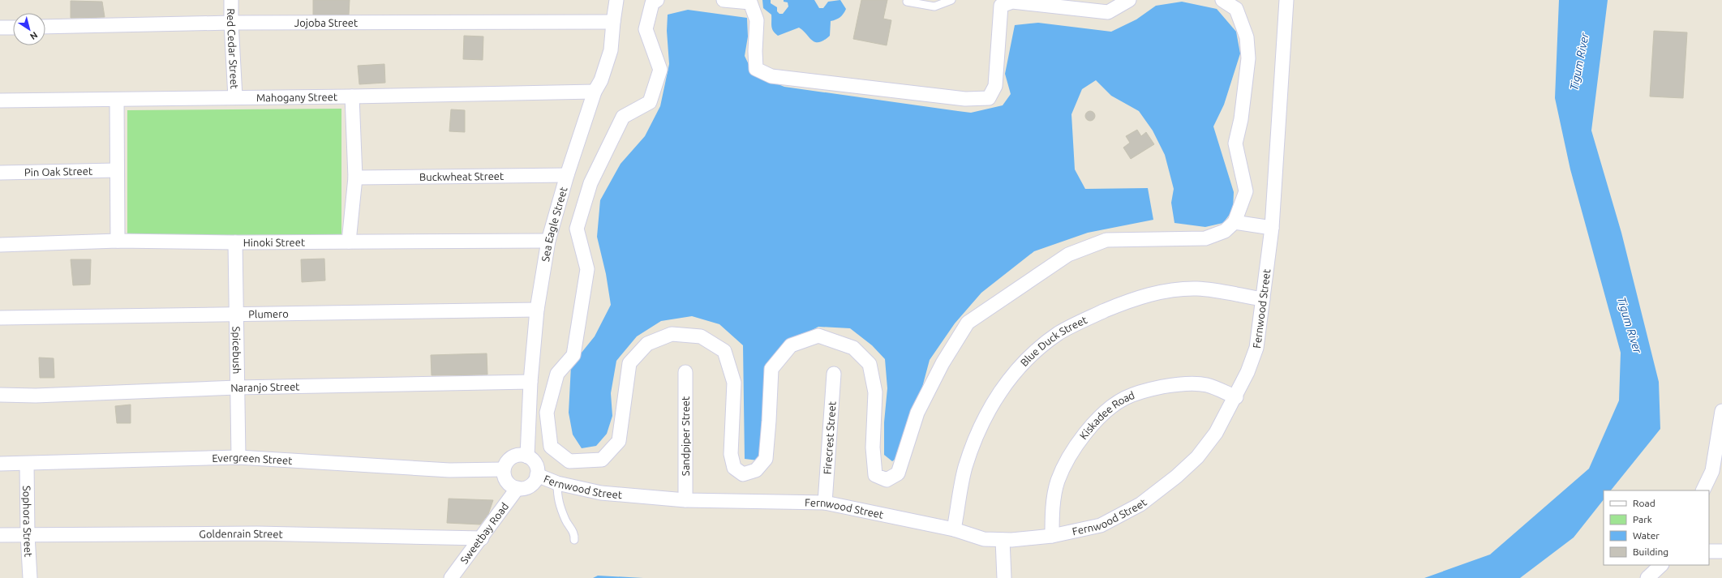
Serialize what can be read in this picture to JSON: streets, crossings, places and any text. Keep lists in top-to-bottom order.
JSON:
{
  "streets": {
    "street": [
      "Jojoba Street",
      "Red Cedar Street",
      "Mahogany Street",
      "Pin Oak Street",
      "Buckwheat Street",
      "Sea Eagle Street",
      "Hinoki Street",
      "Fernwood Street",
      "Plumero",
      "Blue Duck Street",
      "Spicebush",
      "Naranjo Street",
      "Kiskadee Road",
      "Sandpiper Street",
      "Firecrest Street",
      "Evergreen Street",
      "Sophora Street",
      "Goldenrain Street",
      "Sweetbay Road"
    ]
  },
  "crossings": [
    ["Jojoba Street", "Red Cedar Street"],
    ["Jojoba Street", "Sea Eagle Street"],
    ["Red Cedar Street", "Mahogany Street"],
    ["Mahogany Street", "Sea Eagle Street"],
    ["Buckwheat Street", "Sea Eagle Street"],
    ["Sea Eagle Street", "Hinoki Street"],
    ["Sea Eagle Street", "Fernwood Street"],
    ["Sea Eagle Street", "Plumero"],
    ["Sea Eagle Street", "Naranjo Street"],
    ["Sea Eagle Street", "Evergreen Street"],
    ["Sea Eagle Street", "Sweetbay Road"],
    ["Hinoki Street", "Spicebush"],
    ["Fernwood Street", "Blue Duck Street"],
    ["Fernwood Street", "Kiskadee Road"],
    ["Fernwood Street", "Sandpiper Street"],
    ["Fernwood Street", "Firecrest Street"],
    ["Fernwood Street", "Evergreen Street"],
    ["Fernwood Street", "Sweetbay Road"],
    ["Plumero", "Spicebush"],
    ["Spicebush", "Naranjo Street"],
    ["Spicebush", "Evergreen Street"],
    ["Evergreen Street", "Sophora Street"],
    ["Evergreen Street", "Sweetbay Road"],
    ["Sophora Street", "Goldenrain Street"],
    ["Goldenrain Street", "Sweetbay Road"]
  ],
  "water": ["Tigum River"],
  "legend": [
    "Road",
    "Park",
    "Water",
    "Building"
  ],
  "north": "bottom right"
}
